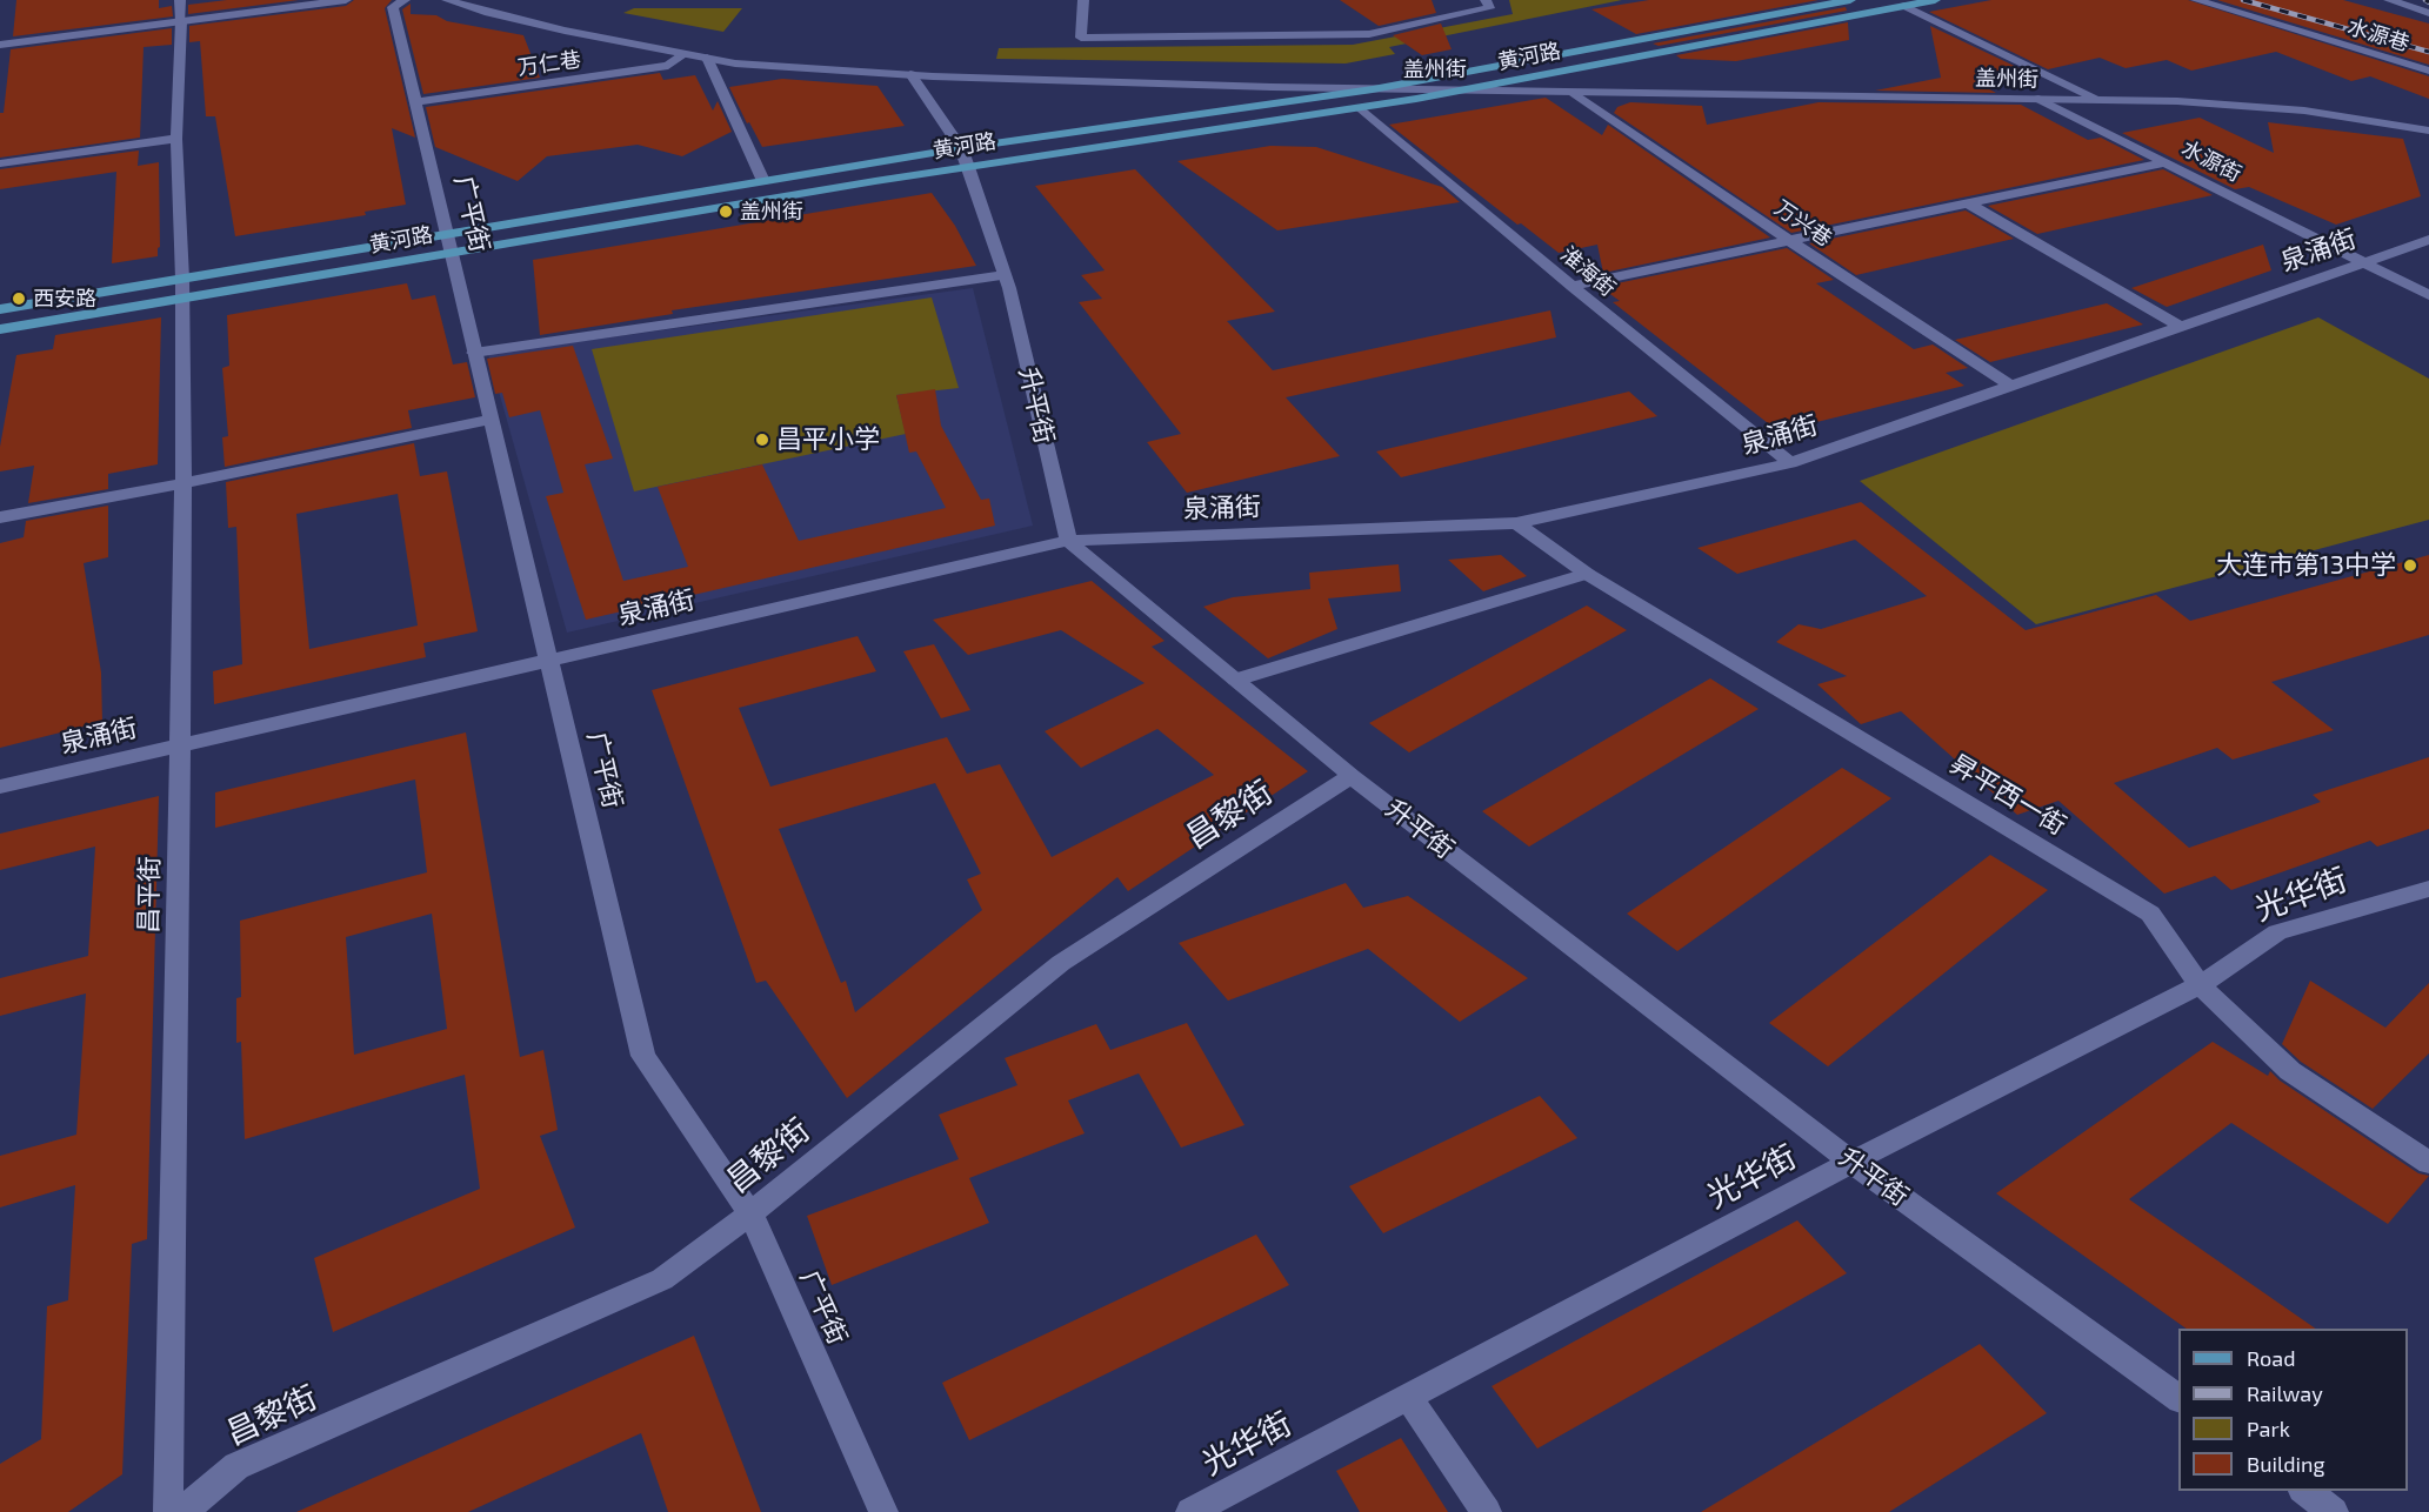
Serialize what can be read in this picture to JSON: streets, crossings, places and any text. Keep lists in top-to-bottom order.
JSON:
{
  "streets": {
    "main road": ["黄河路"],
    "street": [
      "水源巷",
      "万仁巷",
      "盖州街",
      "水源街",
      "广平街",
      "万兴巷",
      "泉涌街",
      "淮海街",
      "升平街",
      "昇平西一街",
      "昌黎街",
      "昌平街",
      "光华街"
    ]
  },
  "crossings": [
    ["黄河路", "盖州街"],
    ["黄河路", "广平街"],
    ["黄河路", "淮海街"],
    ["黄河路", "升平街"],
    ["黄河路", "昌平街"],
    ["万仁巷", "盖州街"],
    ["万仁巷", "广平街"],
    ["盖州街", "水源街"],
    ["盖州街", "万兴巷"],
    ["盖州街", "升平街"],
    ["水源街", "泉涌街"],
    ["广平街", "泉涌街"],
    ["广平街", "昌黎街"],
    ["万兴巷", "泉涌街"],
    ["泉涌街", "淮海街"],
    ["泉涌街", "升平街"],
    ["泉涌街", "昇平西一街"],
    ["泉涌街", "昌平街"],
    ["升平街", "昌黎街"],
    ["升平街", "光华街"],
    ["昇平西一街", "光华街"]
  ],
  "places": [
    "盖州街",
    "西安路",
    "昌平小学",
    "大连市第13中学"
  ],
  "legend": [
    "Road",
    "Railway",
    "Park",
    "Building"
  ]
}
